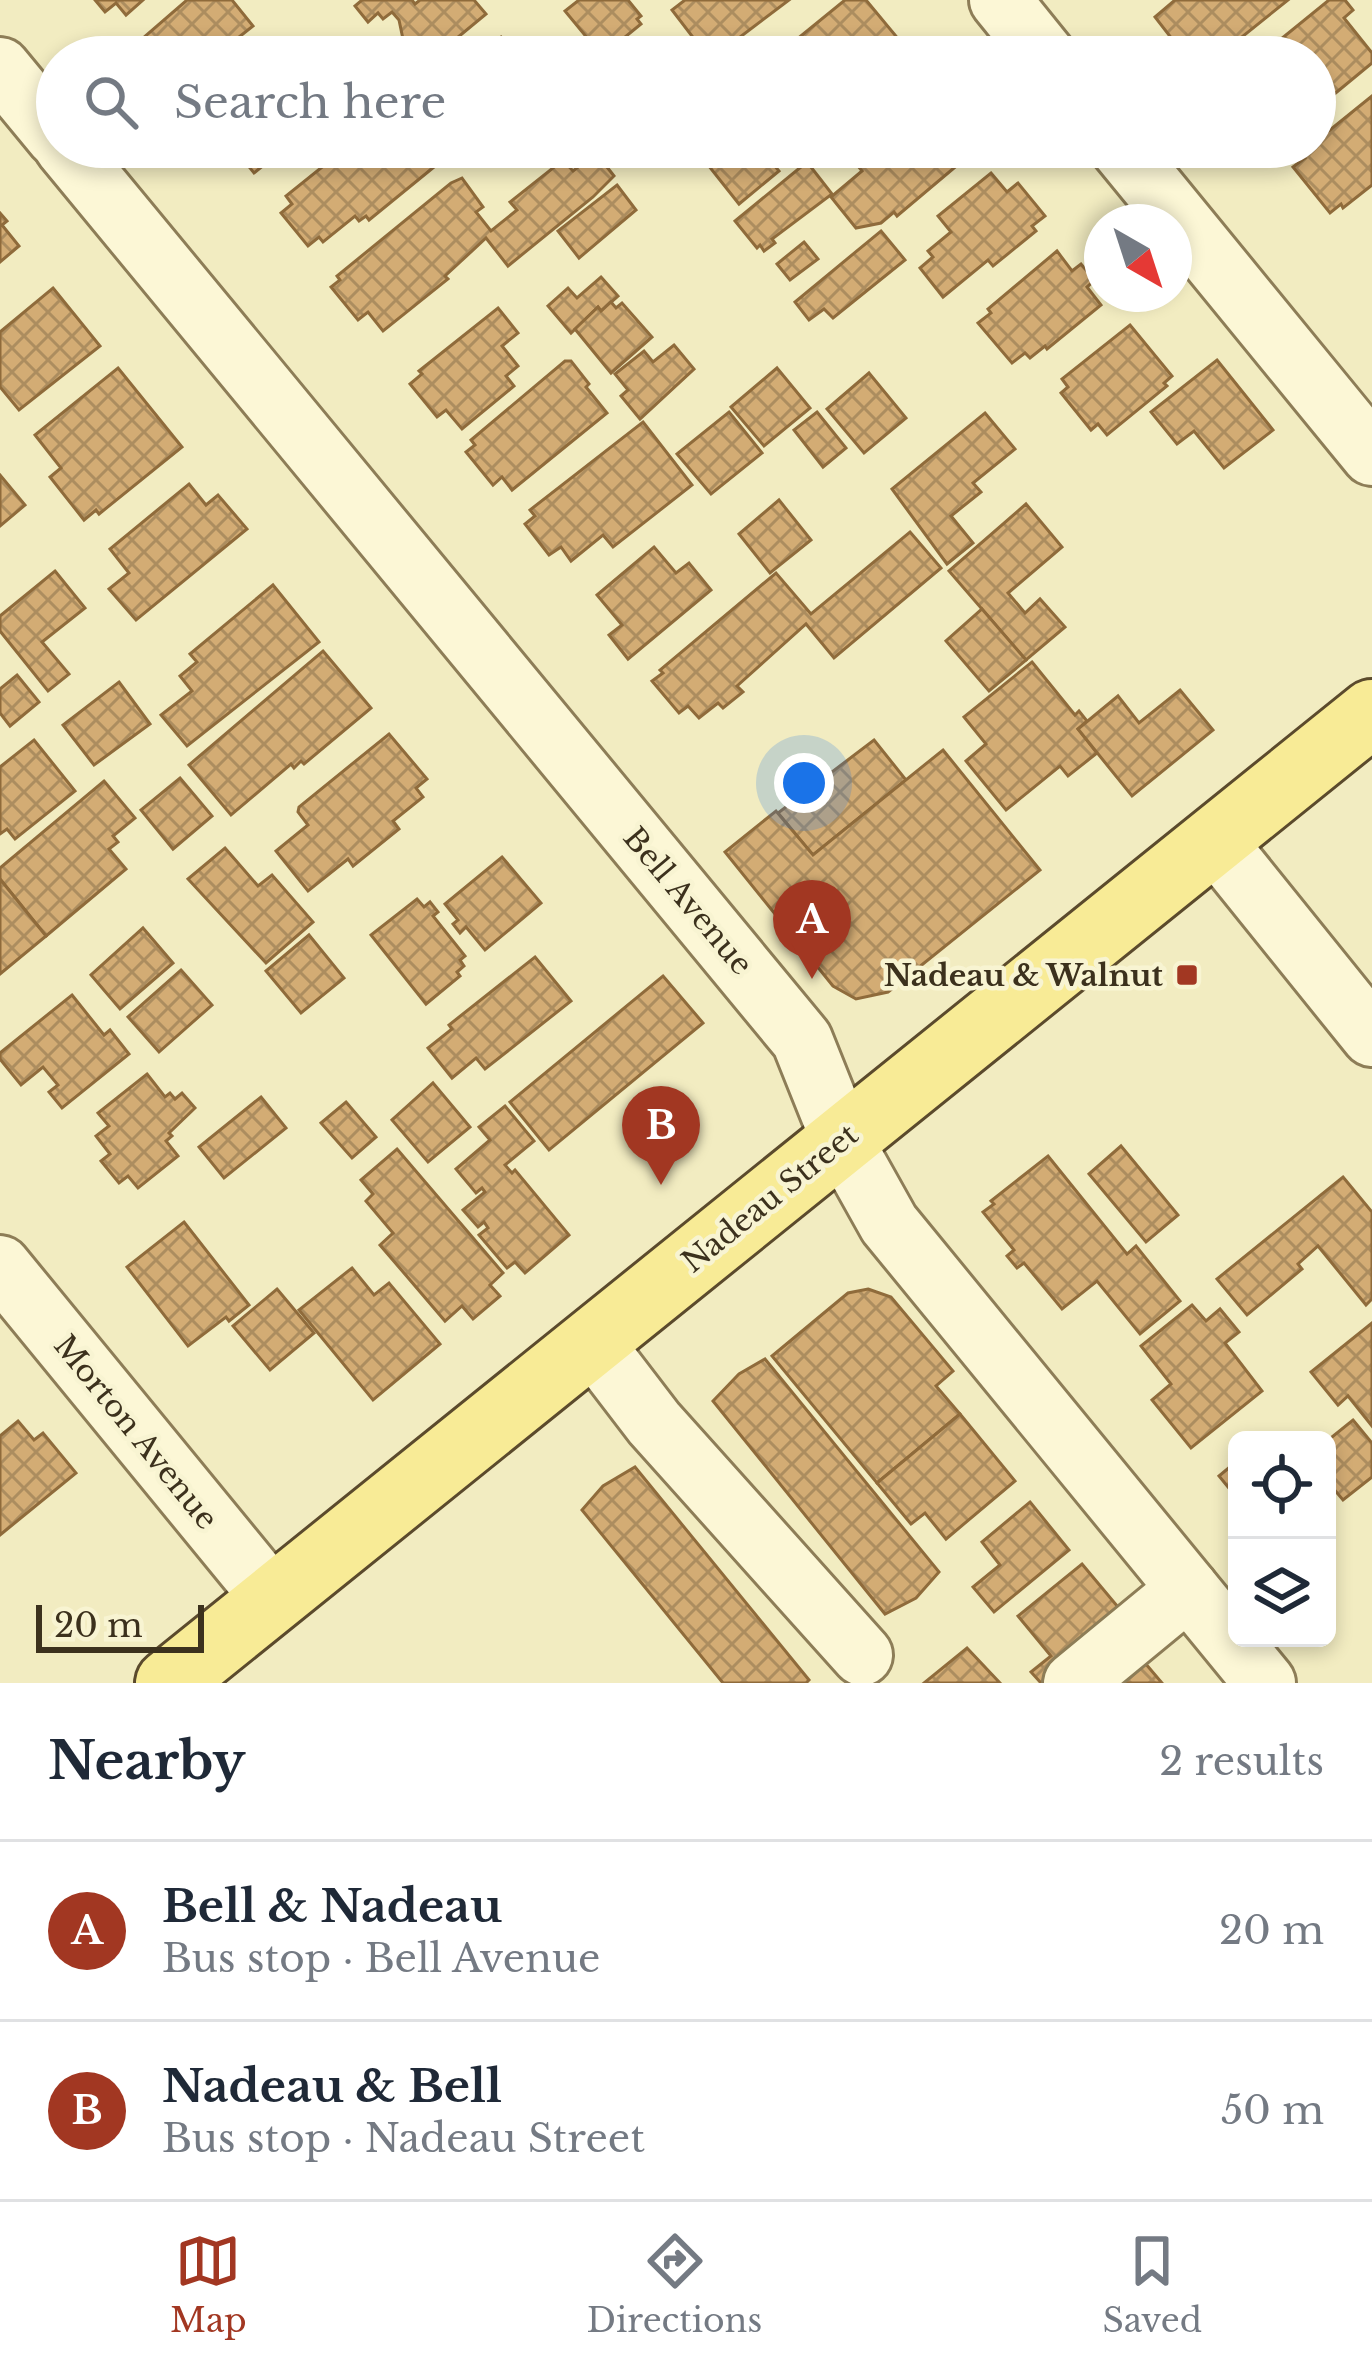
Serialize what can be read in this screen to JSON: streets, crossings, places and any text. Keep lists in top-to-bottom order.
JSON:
{
  "streets": {
    "main road": ["Nadeau Street"],
    "street": ["Bell Avenue", "Morton Avenue"]
  },
  "crossings": [
    ["Bell Avenue", "Nadeau Street"],
    ["Nadeau Street", "Morton Avenue"]
  ],
  "places": {
    "transit": ["Nadeau & Walnut"]
  },
  "scale_bar": "20 m",
  "north": "bottom right",
  "page": {
    "search": "Search here",
    "pins": ["A", "B"],
    "scale": "20 m",
    "heading": ["Nearby", "2 results"],
    "list": [
      {
        "mark": "A",
        "name": "Bell & Nadeau",
        "note": "Bus stop · Bell Avenue",
        "value": "20 m"
      },
      {
        "mark": "B",
        "name": "Nadeau & Bell",
        "note": "Bus stop · Nadeau Street",
        "value": "50 m"
      }
    ],
    "nav": ["Map", "Directions", "Saved"]
  }
}
